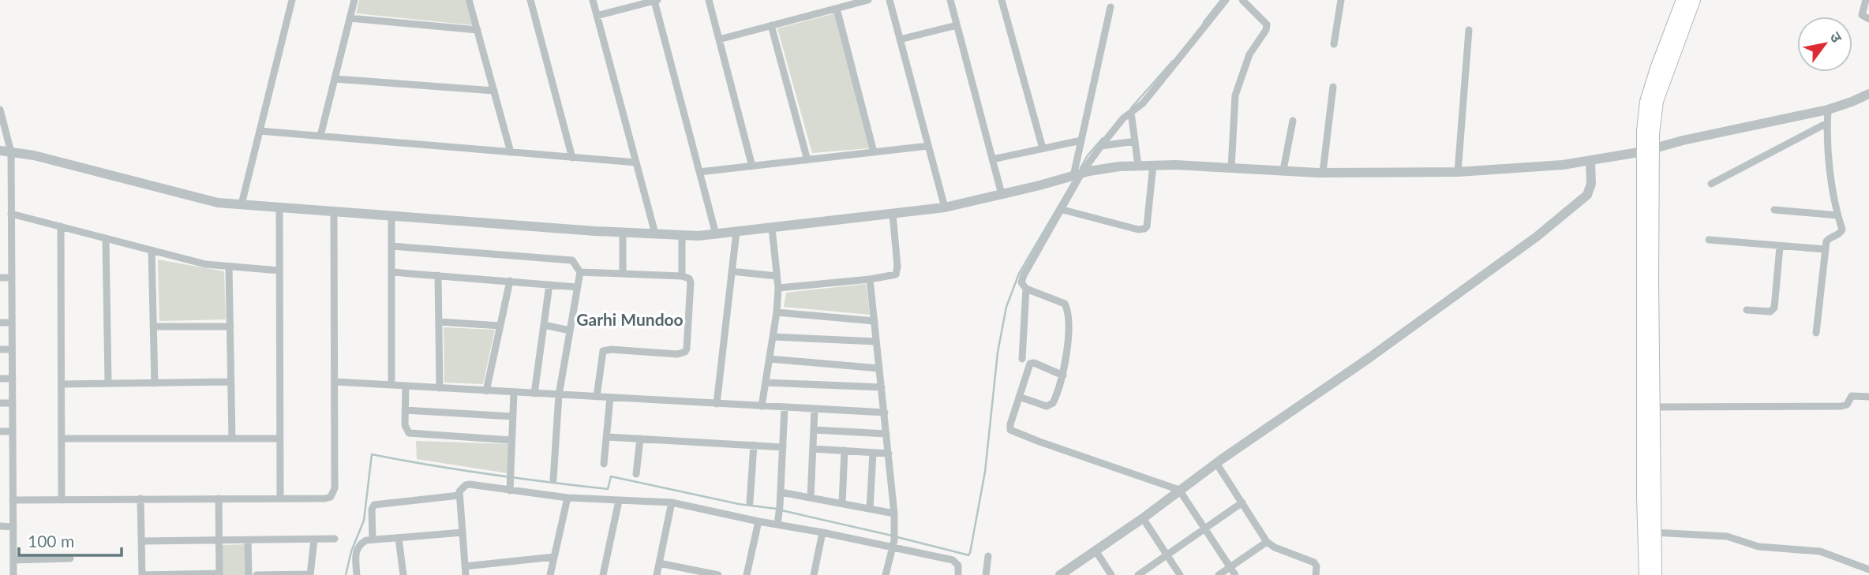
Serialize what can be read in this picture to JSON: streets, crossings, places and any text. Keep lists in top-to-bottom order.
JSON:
{
  "districts": ["Garhi Mundoo"],
  "scale_bar": "100 m",
  "north": "top right"
}
